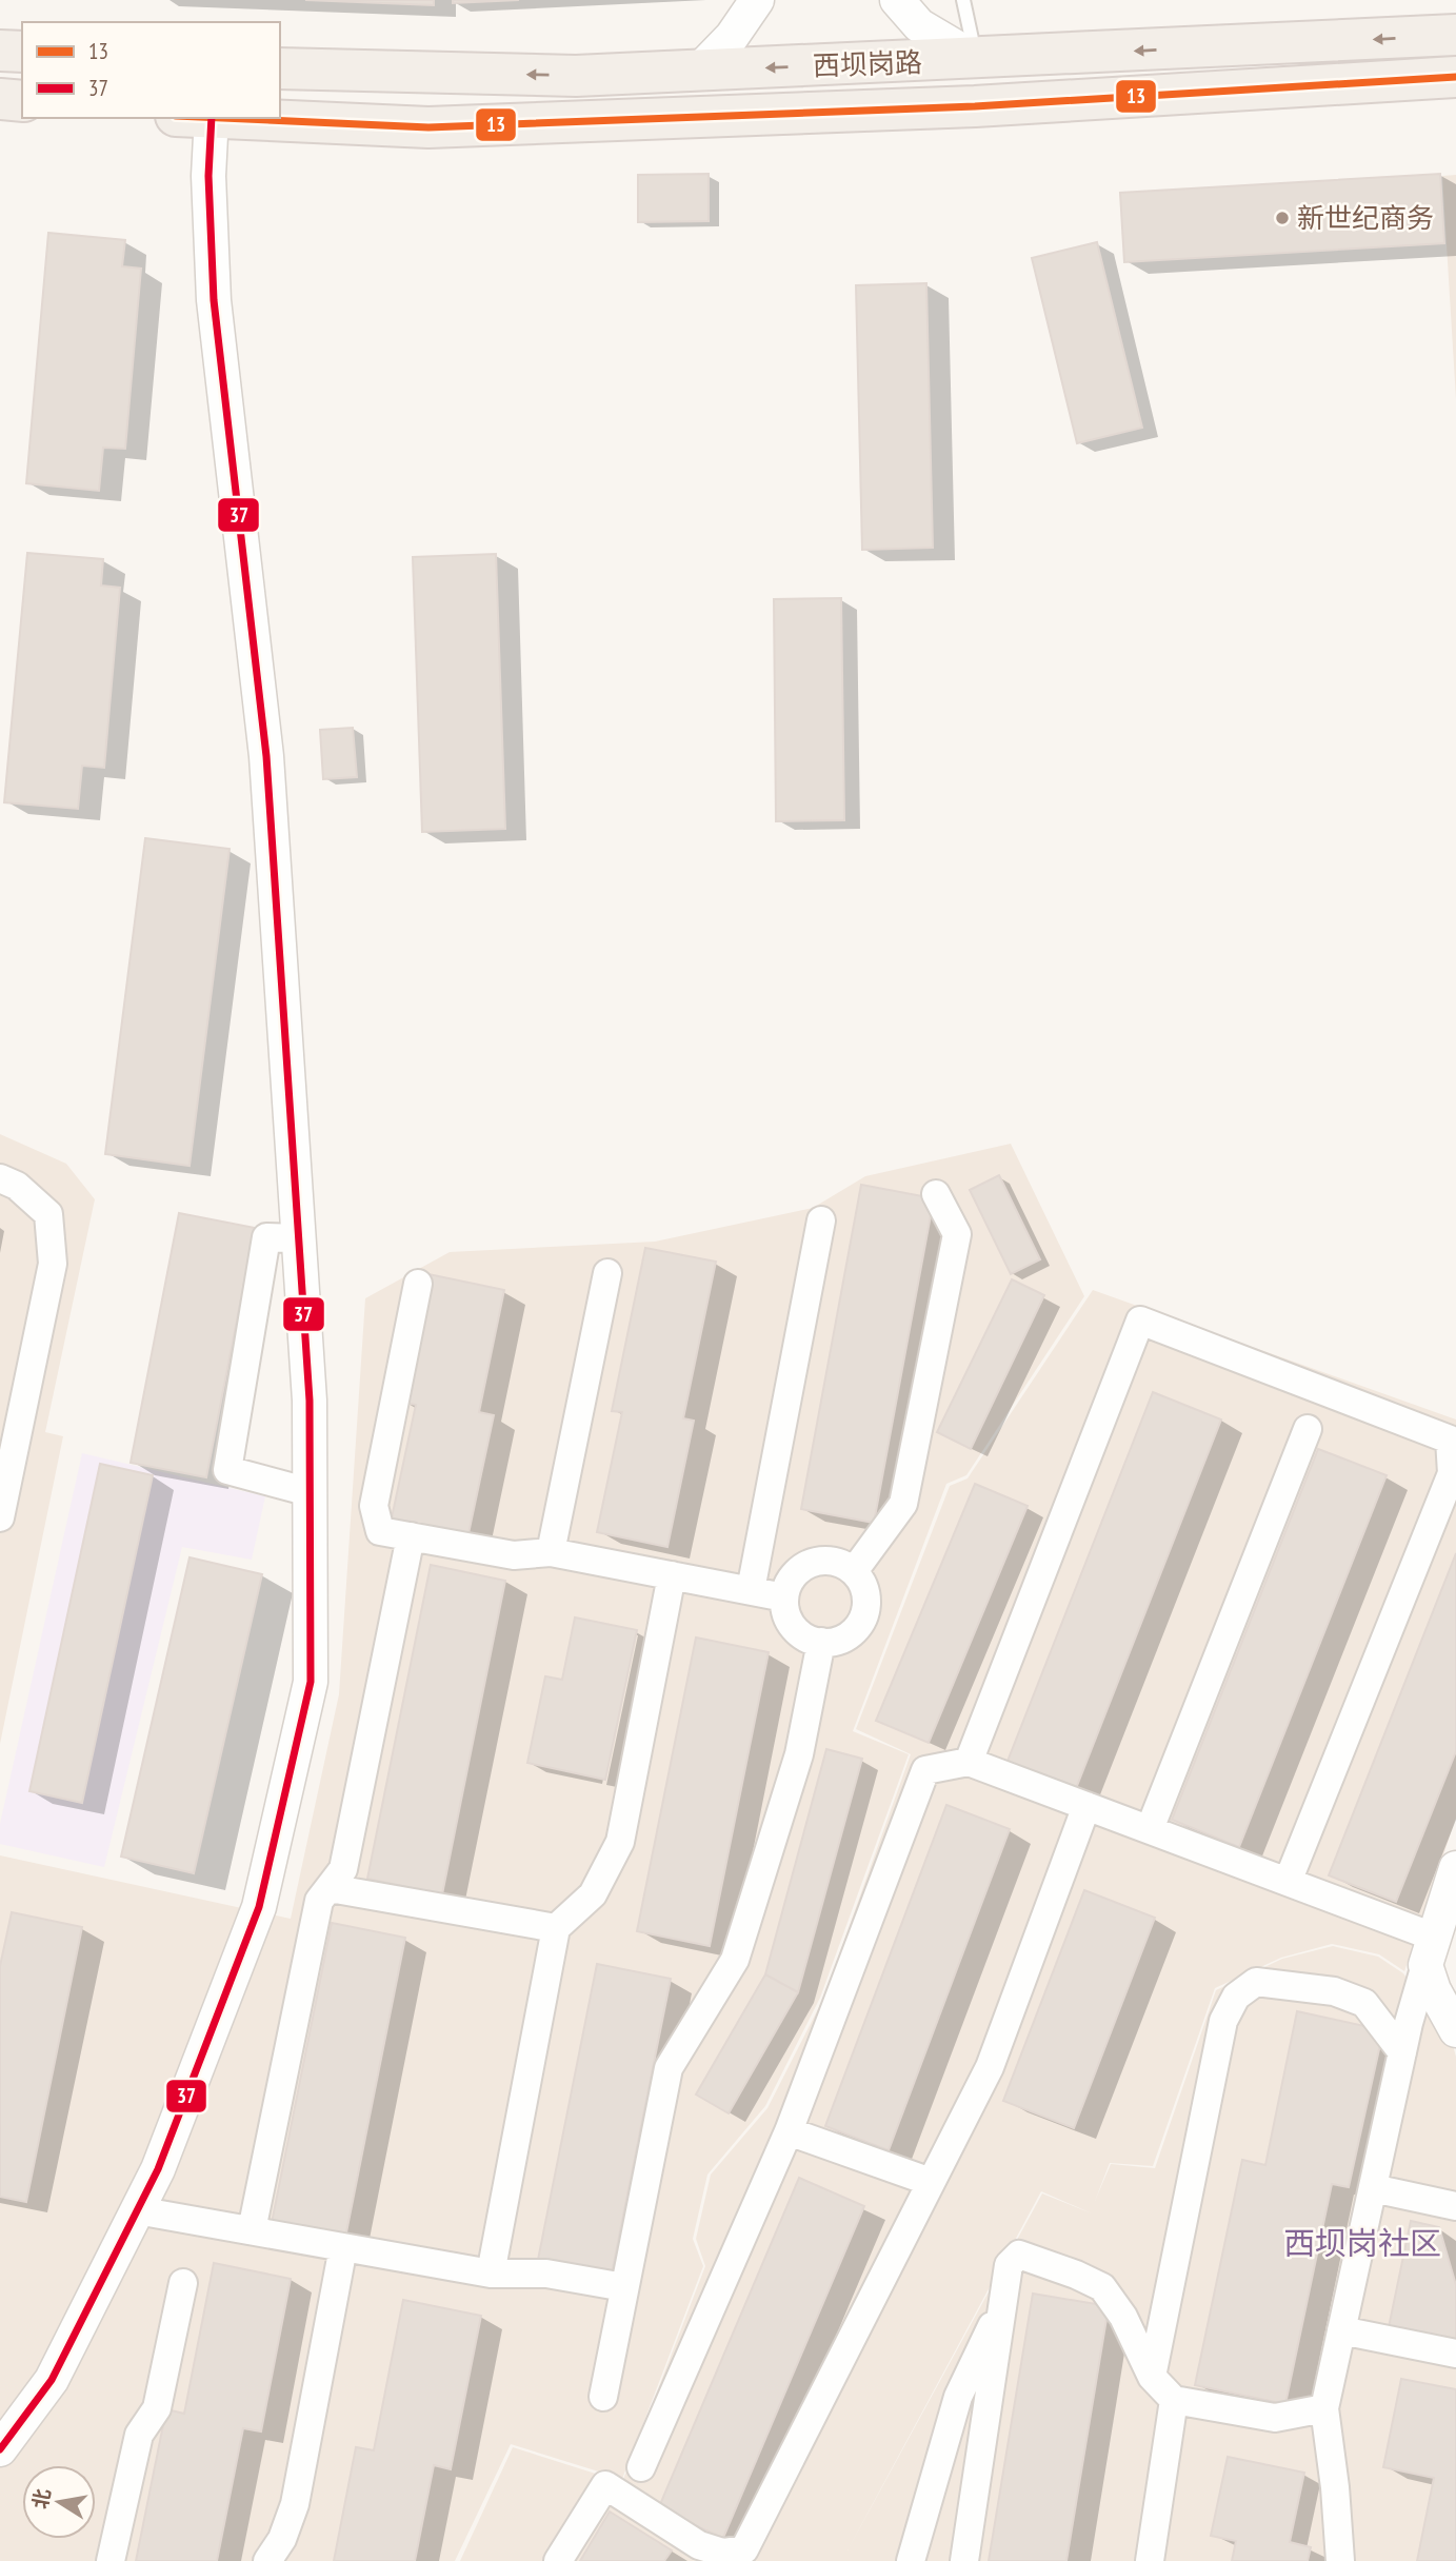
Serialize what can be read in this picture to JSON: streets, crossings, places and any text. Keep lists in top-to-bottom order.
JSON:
{
  "streets": {
    "main road": ["西坝岗路"]
  },
  "districts": ["西坝岗社区"],
  "places": ["新世纪商务"],
  "lines": ["transit line 13", "transit line 37"],
  "legend": ["13", "37"],
  "north": "left"
}
